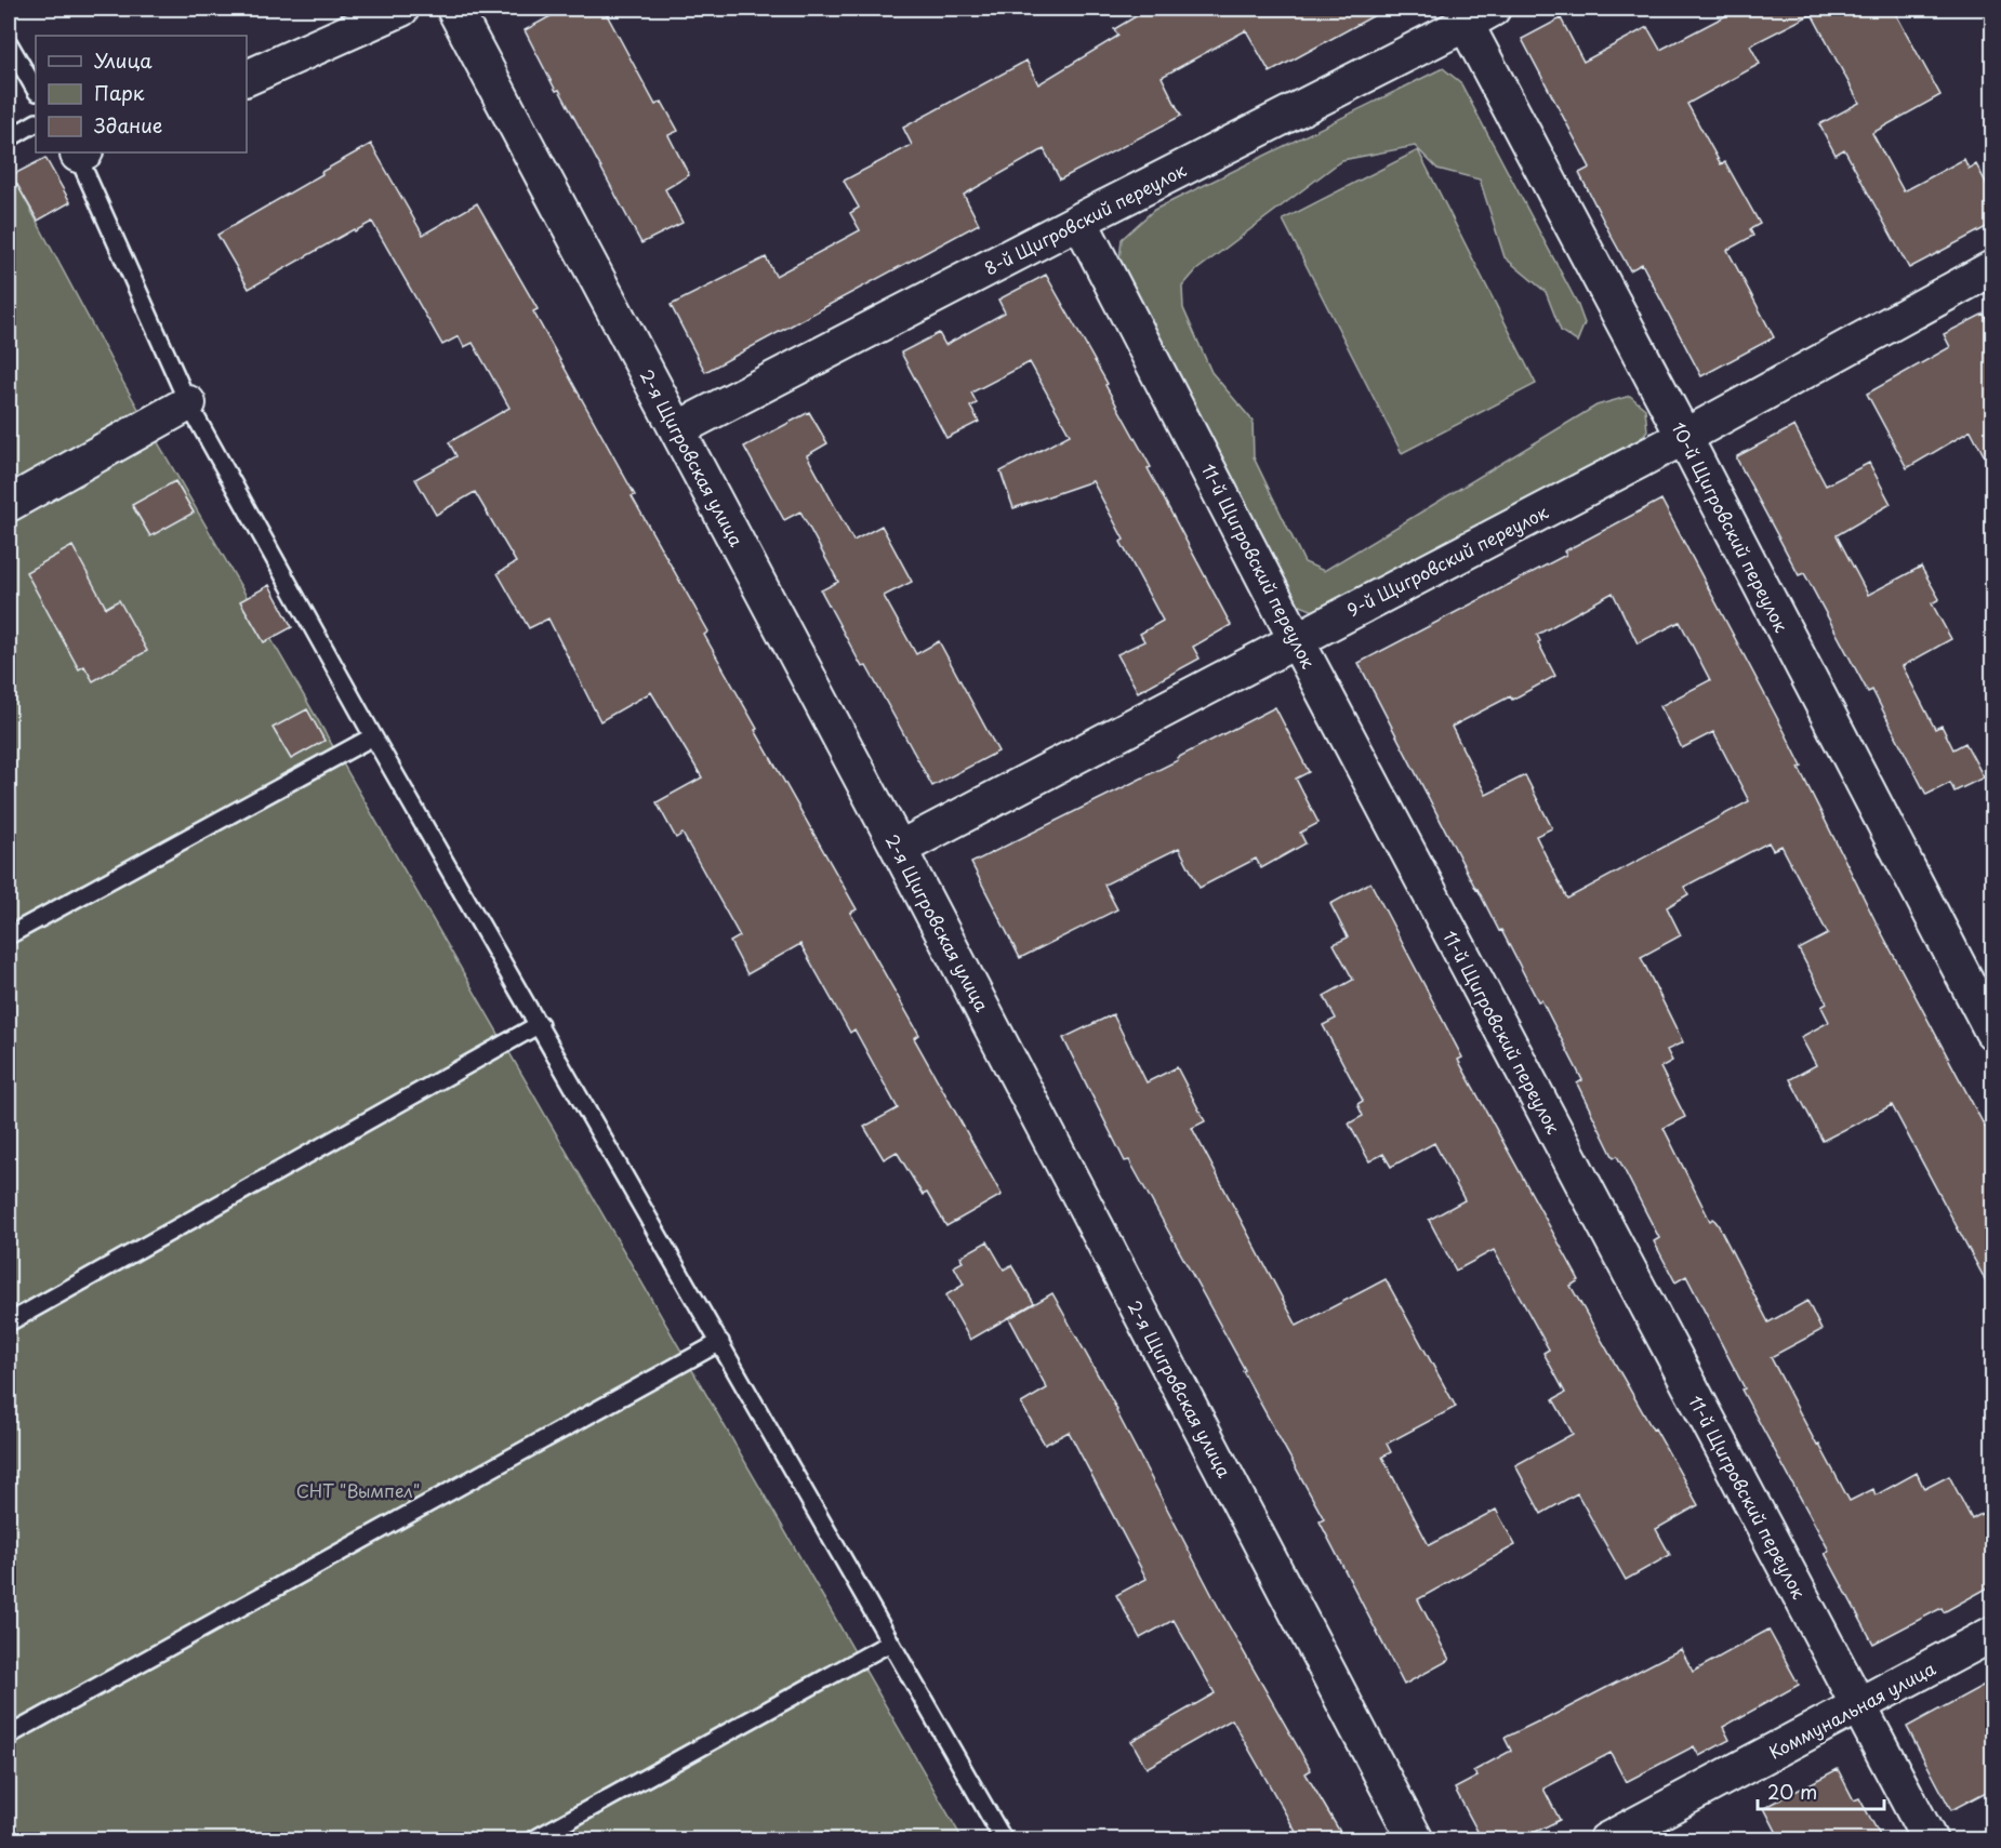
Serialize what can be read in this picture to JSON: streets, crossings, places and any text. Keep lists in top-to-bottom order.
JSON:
{
  "streets": {
    "street": [
      "8-й Щигровский переулок",
      "2-я Щигровская улица",
      "10-й Щигровский переулок",
      "9-й Щигровский переулок",
      "11-й Щигровский переулок",
      "Коммунальная улица"
    ]
  },
  "crossings": [
    ["8-й Щигровский переулок", "2-я Щигровская улица"],
    ["8-й Щигровский переулок", "10-й Щигровский переулок"],
    ["8-й Щигровский переулок", "11-й Щигровский переулок"],
    ["2-я Щигровская улица", "9-й Щигровский переулок"],
    ["10-й Щигровский переулок", "9-й Щигровский переулок"],
    ["9-й Щигровский переулок", "11-й Щигровский переулок"],
    ["11-й Щигровский переулок", "Коммунальная улица"]
  ],
  "parks": ["СНТ \"Вымпел\""],
  "legend": ["Улица", "Парк", "Здание"],
  "scale_bar": "20 m"
}
